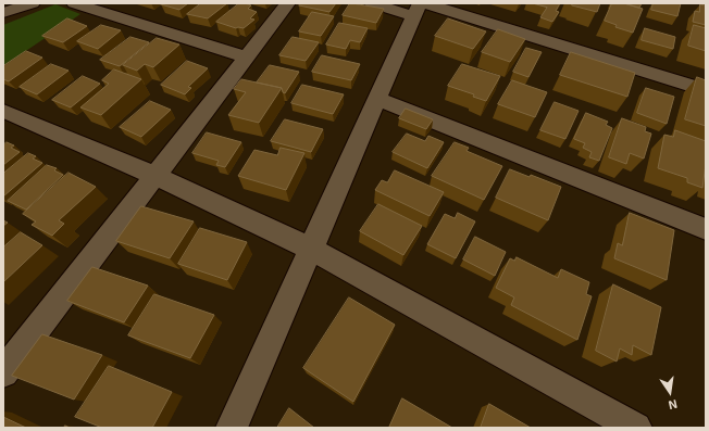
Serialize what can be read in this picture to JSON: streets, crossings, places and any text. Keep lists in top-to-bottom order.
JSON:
{
  "north": "bottom"
}
